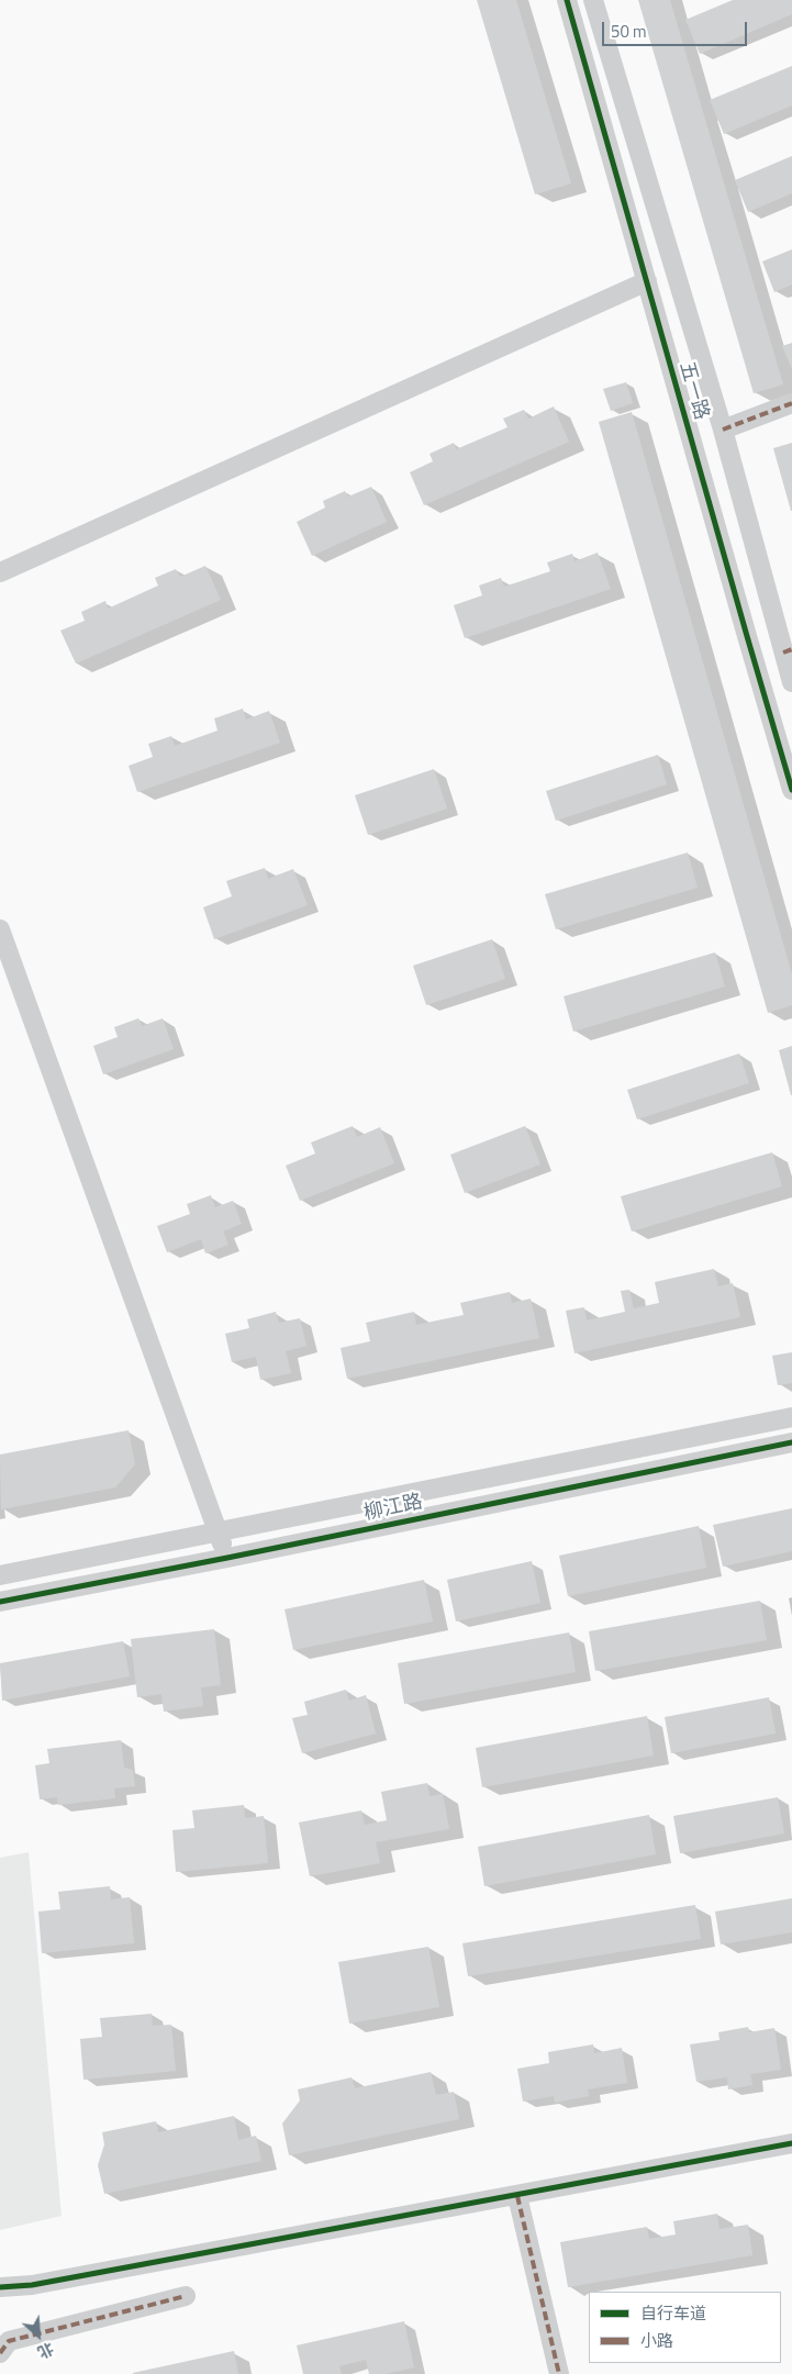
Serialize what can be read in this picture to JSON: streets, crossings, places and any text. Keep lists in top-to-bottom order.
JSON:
{
  "streets": {
    "street": ["五一路", "柳江路"]
  },
  "legend": ["自行车道", "小路"],
  "scale_bar": "50 m",
  "north": "bottom right"
}
